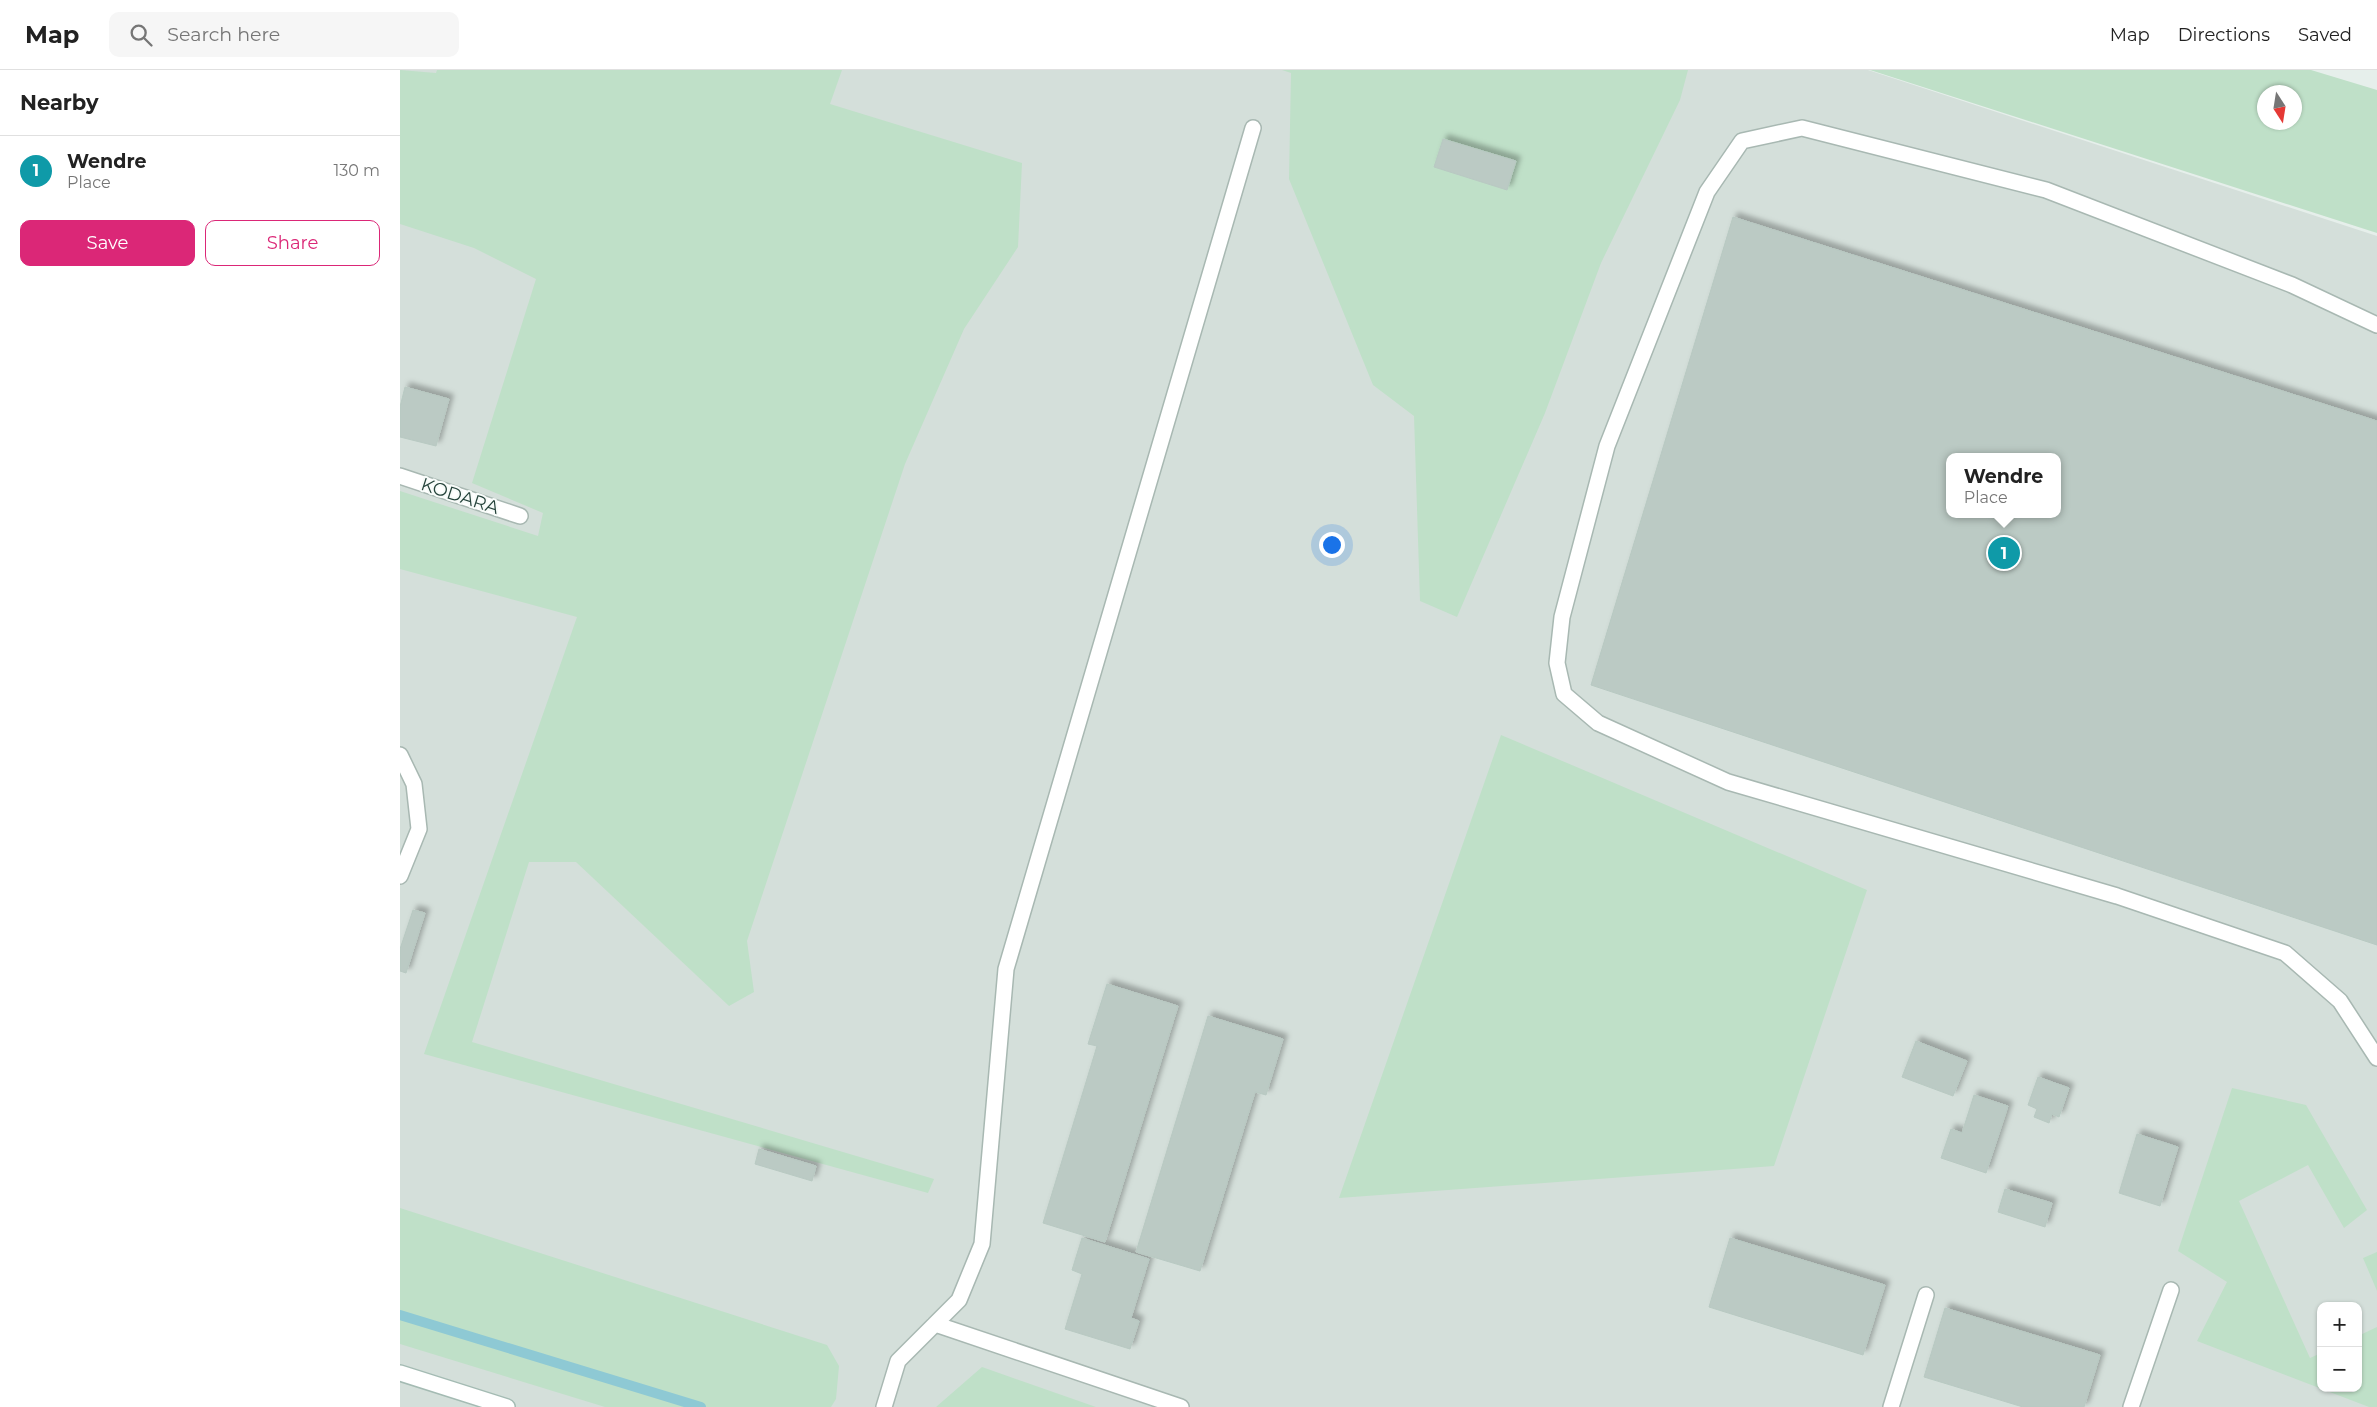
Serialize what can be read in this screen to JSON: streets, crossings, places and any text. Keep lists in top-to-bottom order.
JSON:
{
  "streets": {
    "street": ["KODARA"]
  },
  "north": "bottom",
  "page": {
    "header": "Map",
    "search": "Search here",
    "nav": ["Map", "Directions", "Saved"],
    "heading": "Nearby",
    "list": [
      {
        "mark": "1",
        "name": "Wendre",
        "note": "Place",
        "value": "130 m"
      }
    ],
    "buttons": ["Save", "Share"],
    "popup": ["Wendre", "Place"],
    "pins": "1",
    "map_buttons": ["+", "−"]
  }
}
